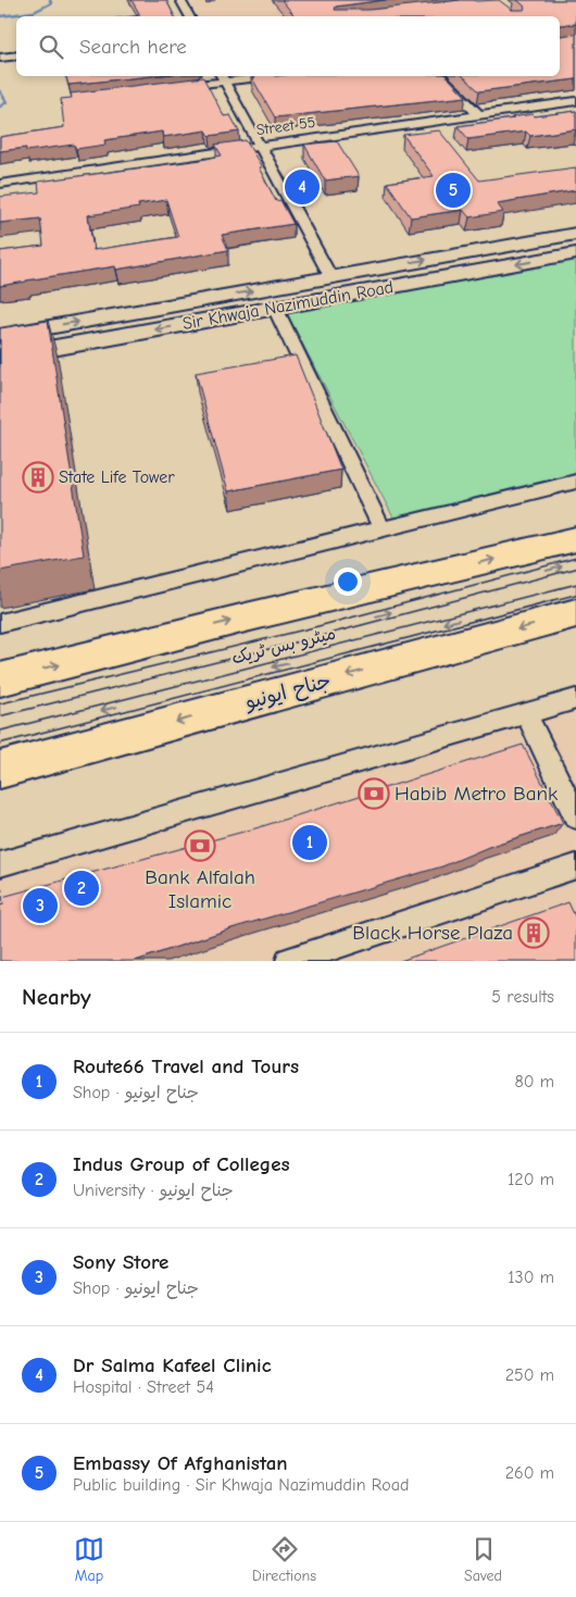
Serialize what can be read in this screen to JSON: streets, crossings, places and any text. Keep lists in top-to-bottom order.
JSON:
{
  "streets": {
    "main road": ["Sir Khwaja Nazimuddin Road", "جناح ایونیو"],
    "street": ["Street 55"],
    "lane": ["میٹرو بس ٹریک"]
  },
  "places": {
    "building": ["State Life Tower", "Black Horse Plaza"],
    "bank": ["Habib Metro Bank", "Bank Alfalah Islamic"]
  },
  "page": {
    "search": "Search here",
    "pins": [
      "4",
      "5",
      "1",
      "2",
      "3"
    ],
    "heading": ["Nearby", "5 results"],
    "list": [
      {
        "mark": "1",
        "name": "Route66 Travel and Tours",
        "note": "Shop · جناح ایونیو",
        "value": "80 m"
      },
      {
        "mark": "2",
        "name": "Indus Group of Colleges",
        "note": "University · جناح ایونیو",
        "value": "120 m"
      },
      {
        "mark": "3",
        "name": "Sony Store",
        "note": "Shop · جناح ایونیو",
        "value": "130 m"
      },
      {
        "mark": "4",
        "name": "Dr Salma Kafeel Clinic",
        "note": "Hospital · Street 54",
        "value": "250 m"
      },
      {
        "mark": "5",
        "name": "Embassy Of Afghanistan",
        "note": "Public building · Sir Khwaja Nazimuddin Road",
        "value": "260 m"
      }
    ],
    "nav": ["Map", "Directions", "Saved"]
  }
}
